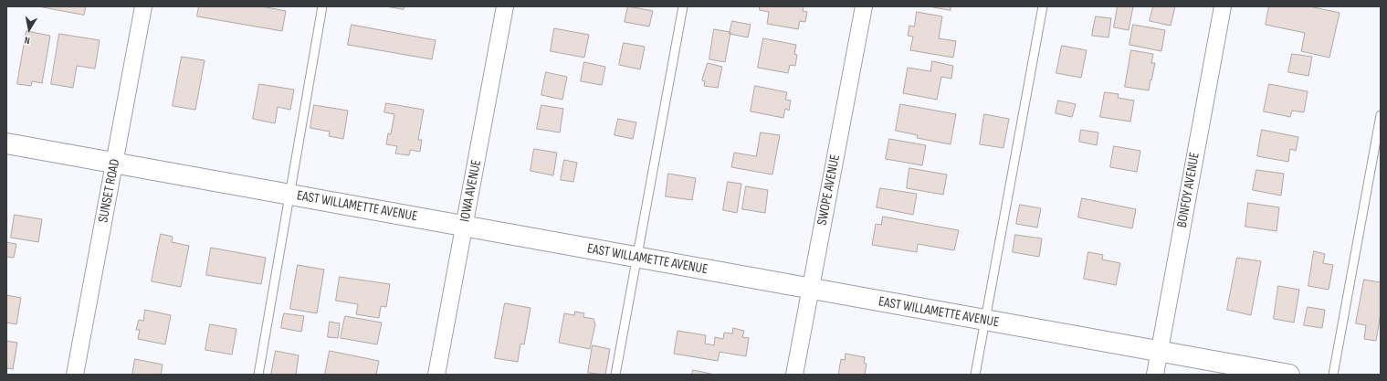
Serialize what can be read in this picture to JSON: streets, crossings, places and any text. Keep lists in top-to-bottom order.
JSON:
{
  "streets": {
    "street": [
      "SWOPE AVENUE",
      "BONFOY AVENUE",
      "SUNSET ROAD",
      "IOWA AVENUE",
      "EAST WILLAMETTE AVENUE"
    ]
  },
  "crossings": [
    ["SWOPE AVENUE", "EAST WILLAMETTE AVENUE"],
    ["BONFOY AVENUE", "EAST WILLAMETTE AVENUE"],
    ["SUNSET ROAD", "EAST WILLAMETTE AVENUE"],
    ["IOWA AVENUE", "EAST WILLAMETTE AVENUE"]
  ],
  "north": "bottom"
}
